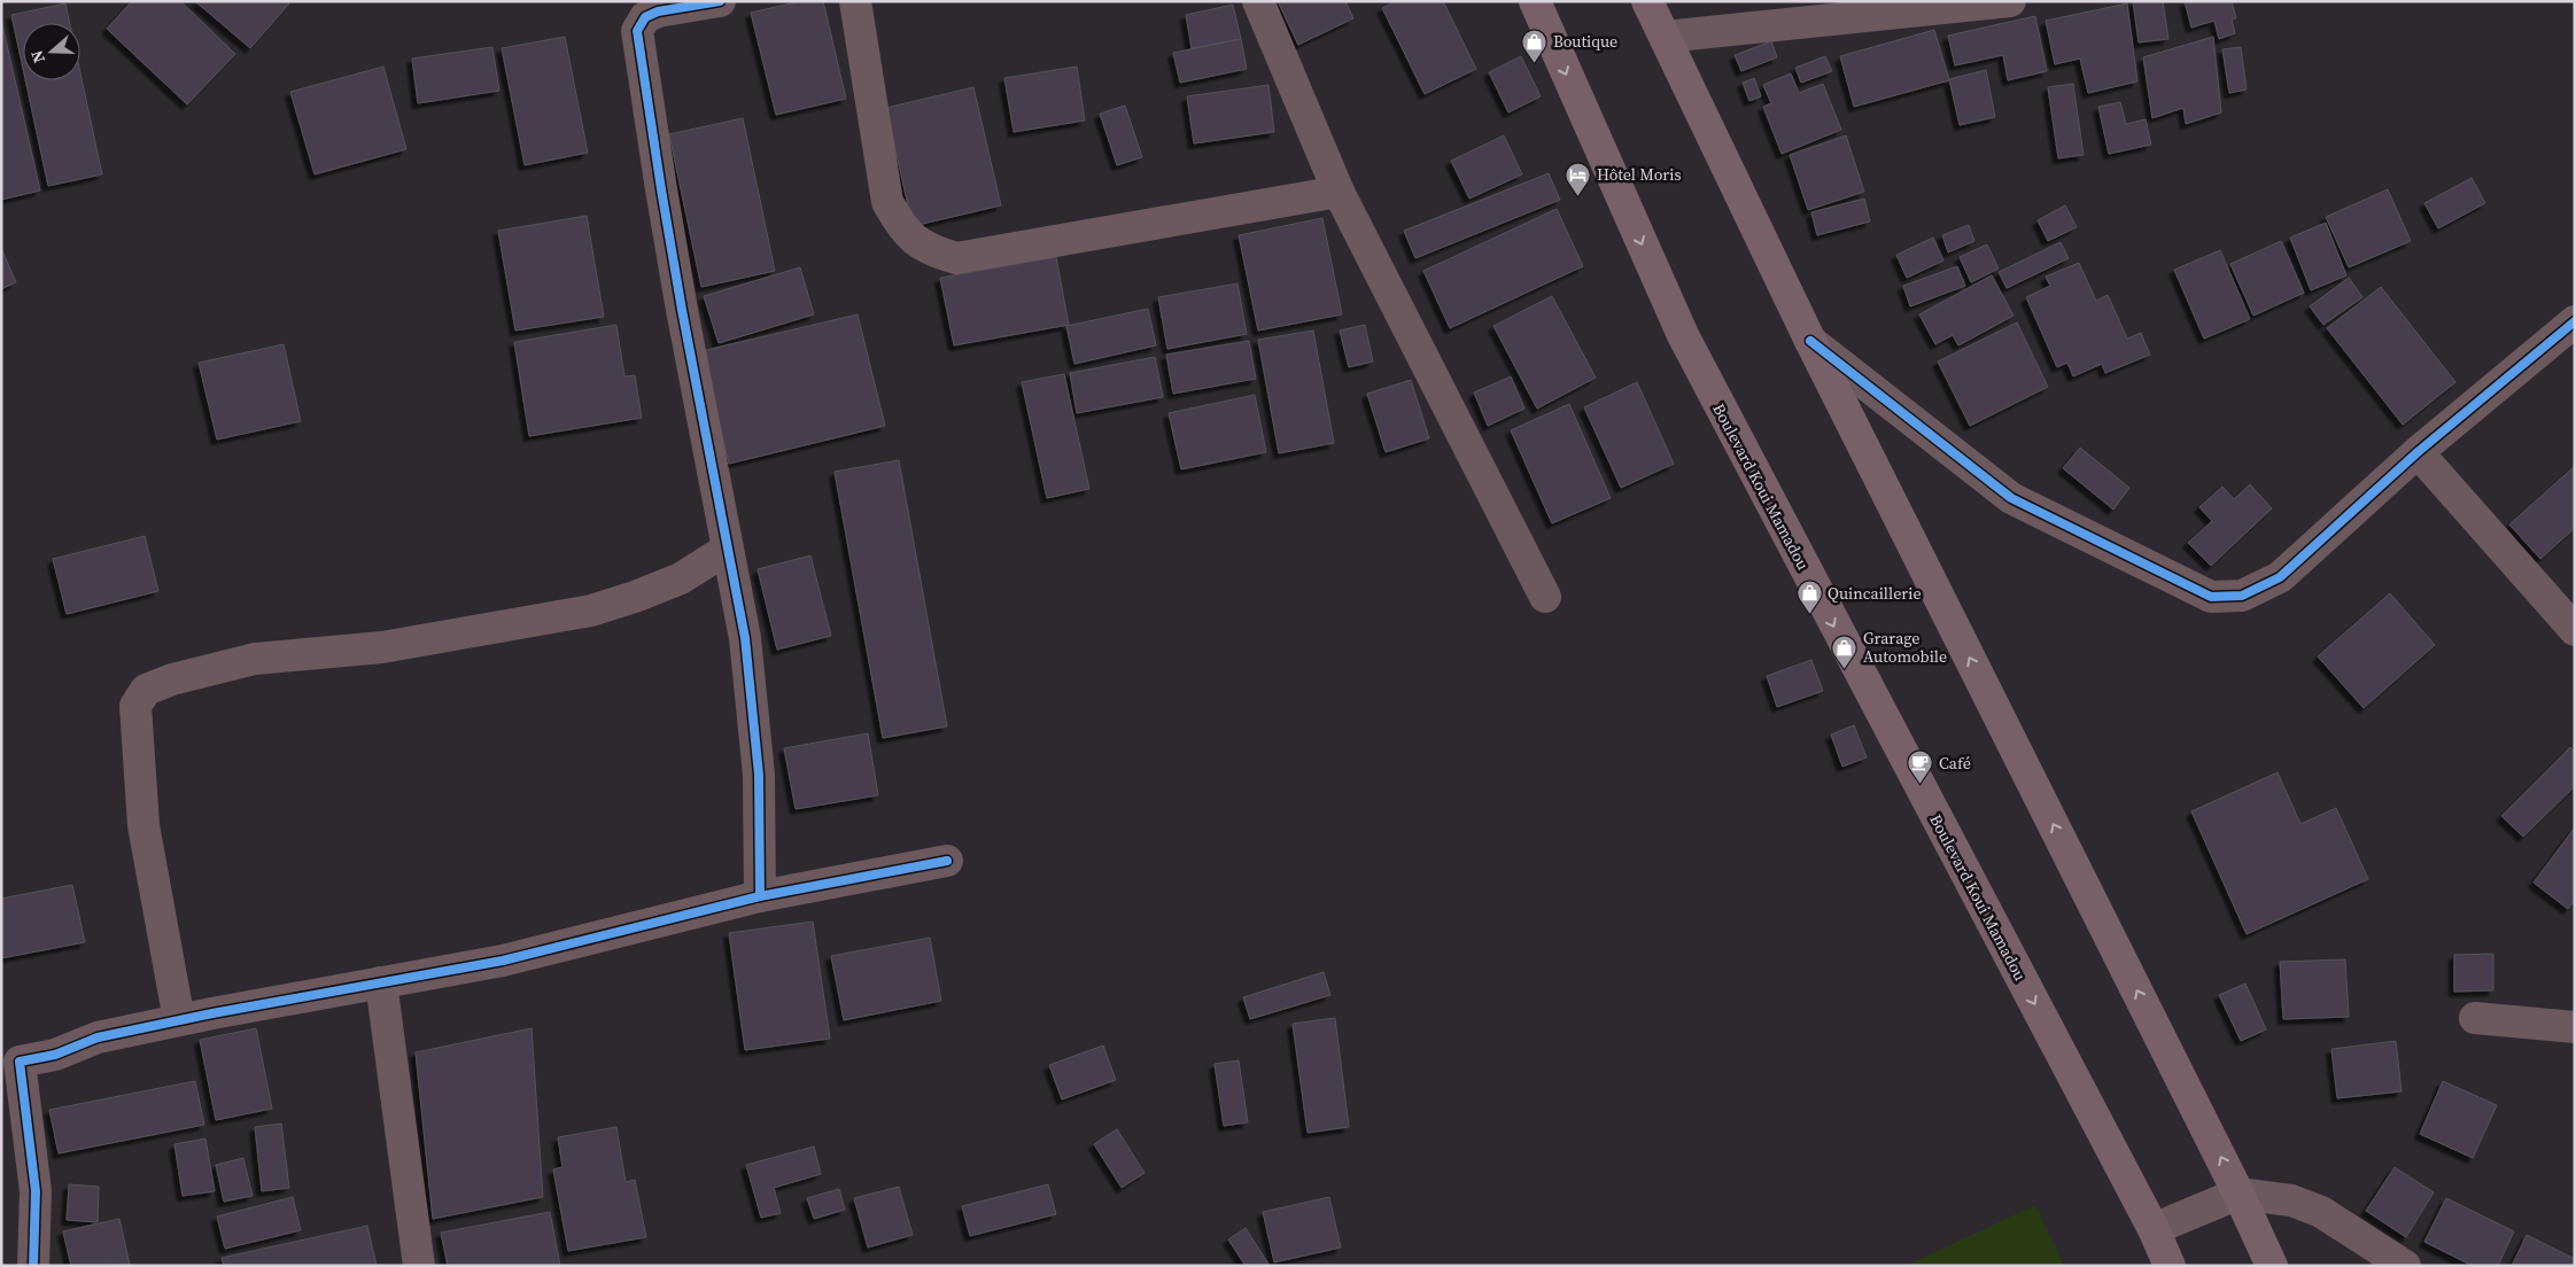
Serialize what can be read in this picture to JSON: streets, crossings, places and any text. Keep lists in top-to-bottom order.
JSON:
{
  "streets": {
    "main road": ["Boulevard Koui Mamadou"]
  },
  "places": {
    "shop": ["Boutique", "Quincaillerie", "Grarage Automobile"],
    "hotel": ["Hôtel Moris"],
    "cafe": ["Café"]
  },
  "north": "left"
}
